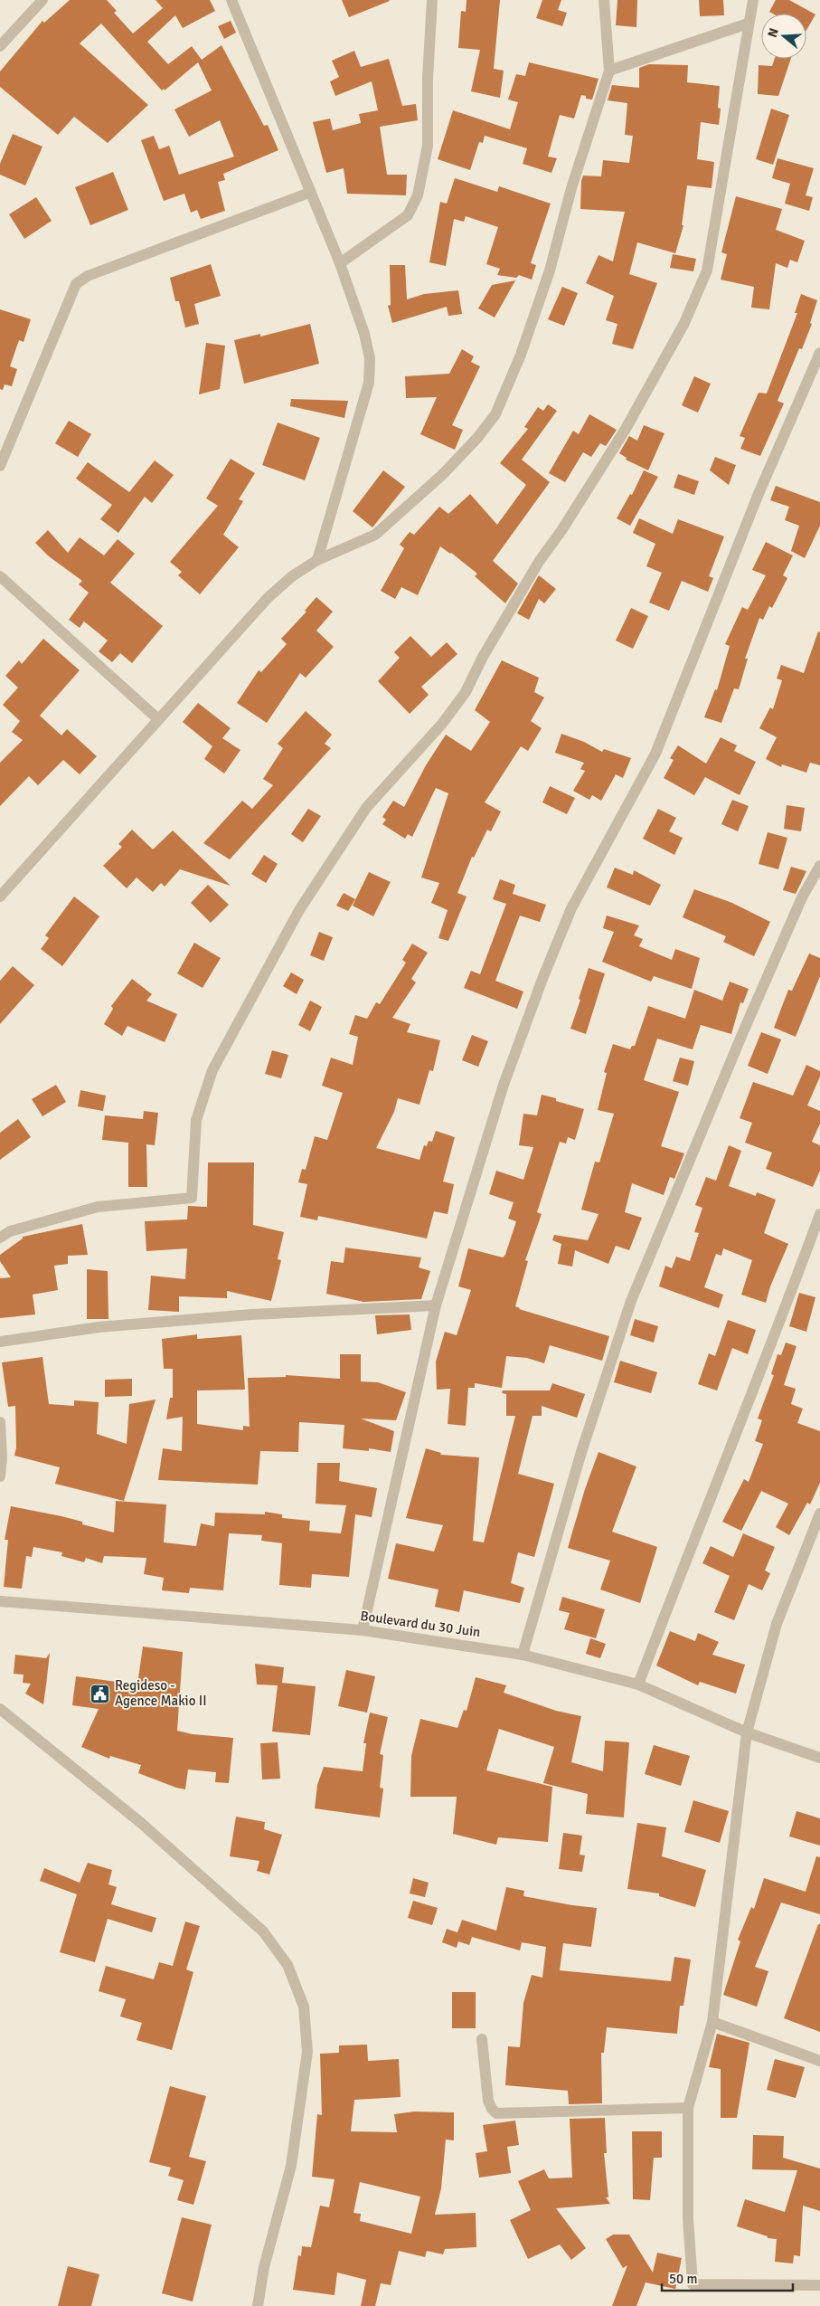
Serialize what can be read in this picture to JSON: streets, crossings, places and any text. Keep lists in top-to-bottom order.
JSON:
{
  "streets": {
    "street": ["Boulevard du 30 Juin"]
  },
  "places": {
    "public building": ["Regideso - Agence Makio II"]
  },
  "scale_bar": "50 m",
  "north": "left"
}
